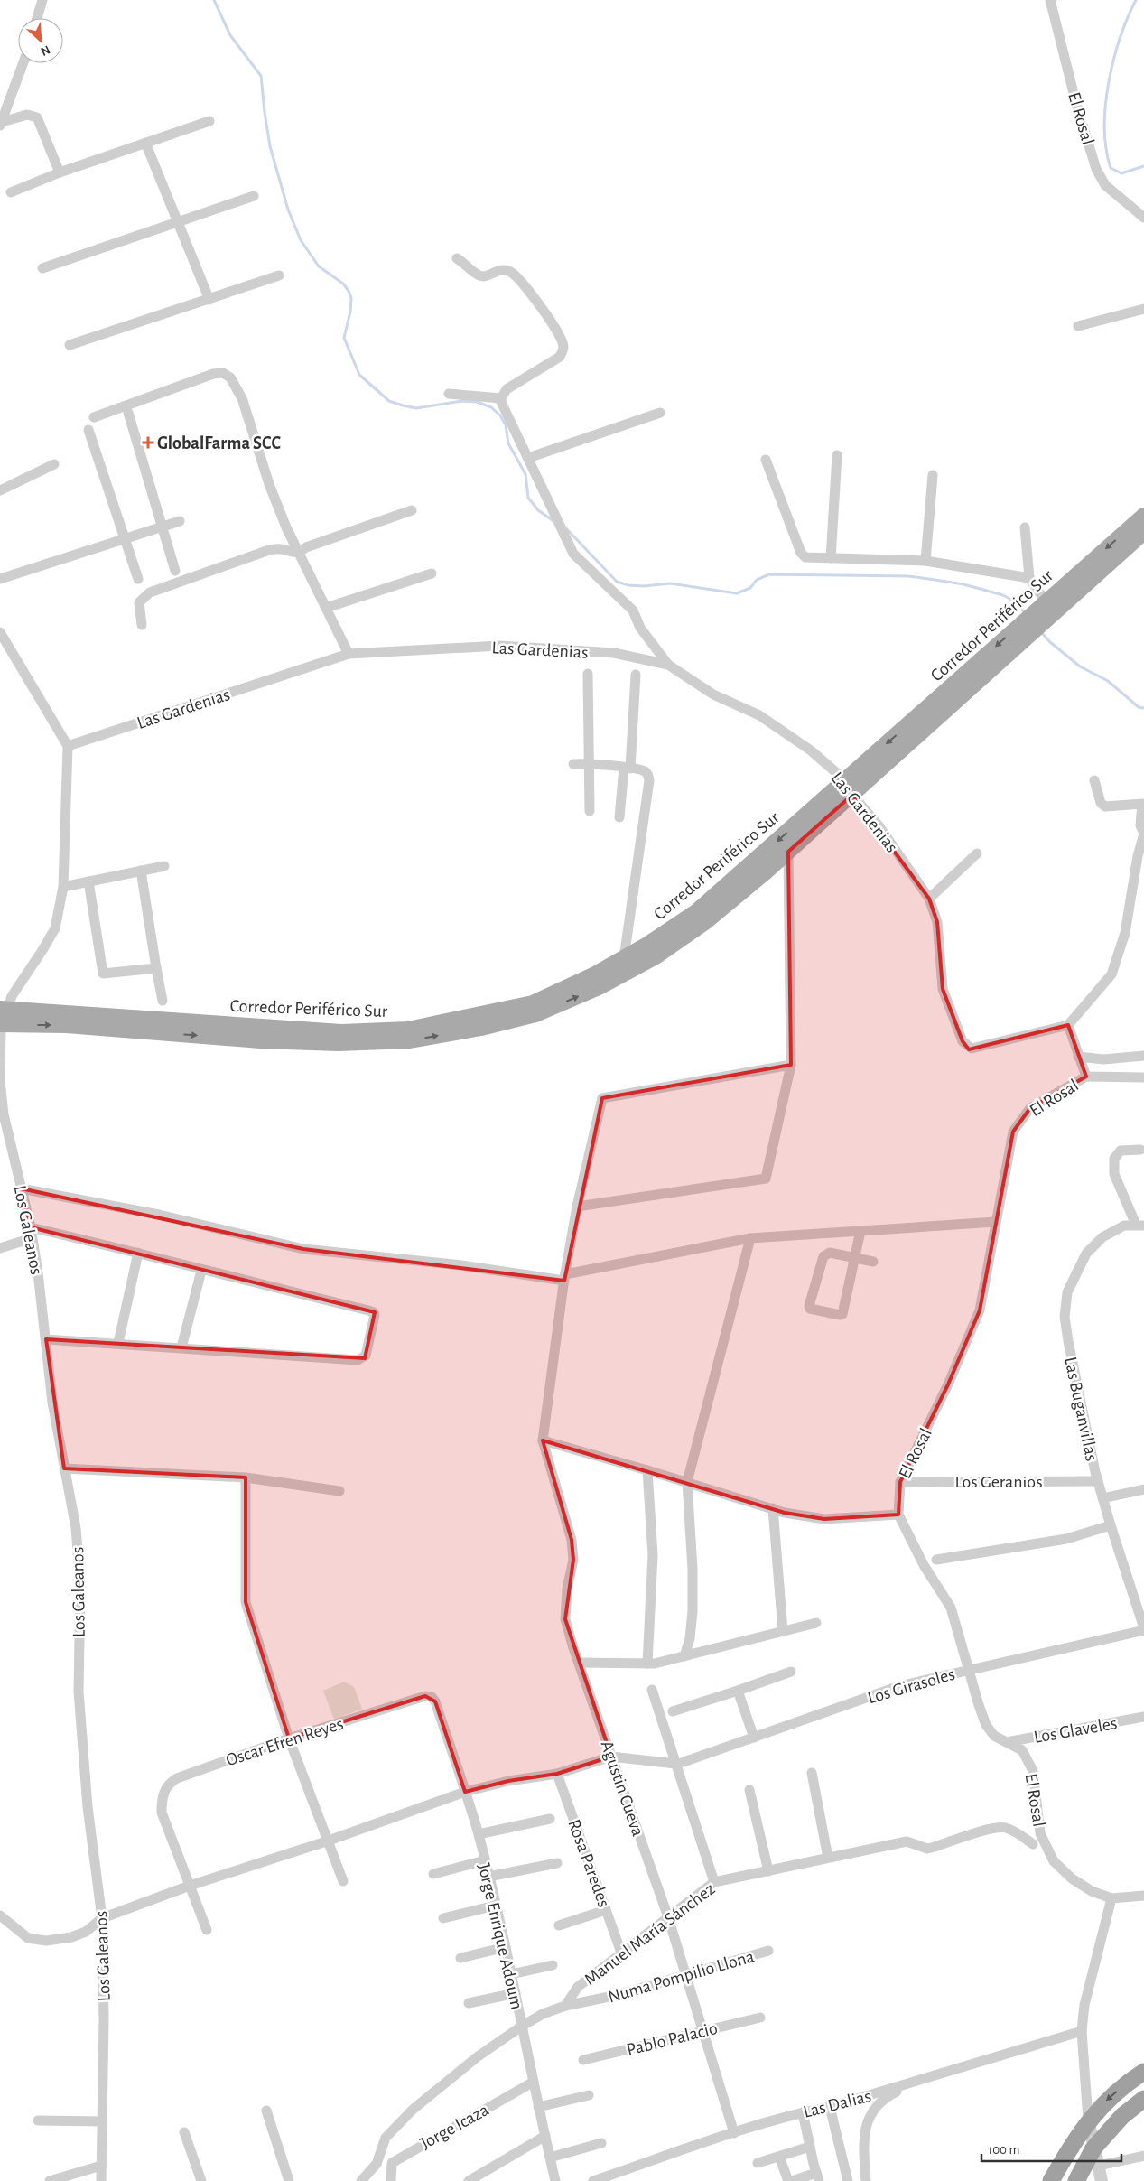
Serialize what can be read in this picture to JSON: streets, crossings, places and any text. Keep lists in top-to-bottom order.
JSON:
{
  "streets": {
    "main road": ["Corredor Periférico Sur"],
    "street": [
      "El Rosal",
      "Las Gardenias",
      "Los Galeanos",
      "Las Buganvillas",
      "Los Geranios",
      "Los Girasoles",
      "Los Glaveles",
      "Oscar Efren Reyes",
      "Agustin Cueva",
      "Rosa Paredes",
      "Manuel María Sánchez",
      "Jorge Enrique Adoum",
      "Numa Pompilio Llona",
      "Pablo Palacio",
      "Las Dalias",
      "Jorge Icaza"
    ]
  },
  "crossings": [
    ["El Rosal", "Las Gardenias"],
    ["El Rosal", "Los Geranios"],
    ["El Rosal", "Los Girasoles"],
    ["El Rosal", "Los Glaveles"],
    ["Corredor Periférico Sur", "Las Gardenias"],
    ["Corredor Periférico Sur", "Los Galeanos"],
    ["Las Buganvillas", "Los Geranios"],
    ["Las Buganvillas", "Los Girasoles"],
    ["Oscar Efren Reyes", "Jorge Enrique Adoum"],
    ["Agustin Cueva", "Manuel María Sánchez"],
    ["Agustin Cueva", "Numa Pompilio Llona"],
    ["Agustin Cueva", "Pablo Palacio"],
    ["Agustin Cueva", "Las Dalias"],
    ["Rosa Paredes", "Manuel María Sánchez"],
    ["Manuel María Sánchez", "Numa Pompilio Llona"],
    ["Jorge Enrique Adoum", "Jorge Icaza"]
  ],
  "places": {
    "health": ["GlobalFarma SCC"]
  },
  "scale_bar": "100 m",
  "north": "bottom right"
}
